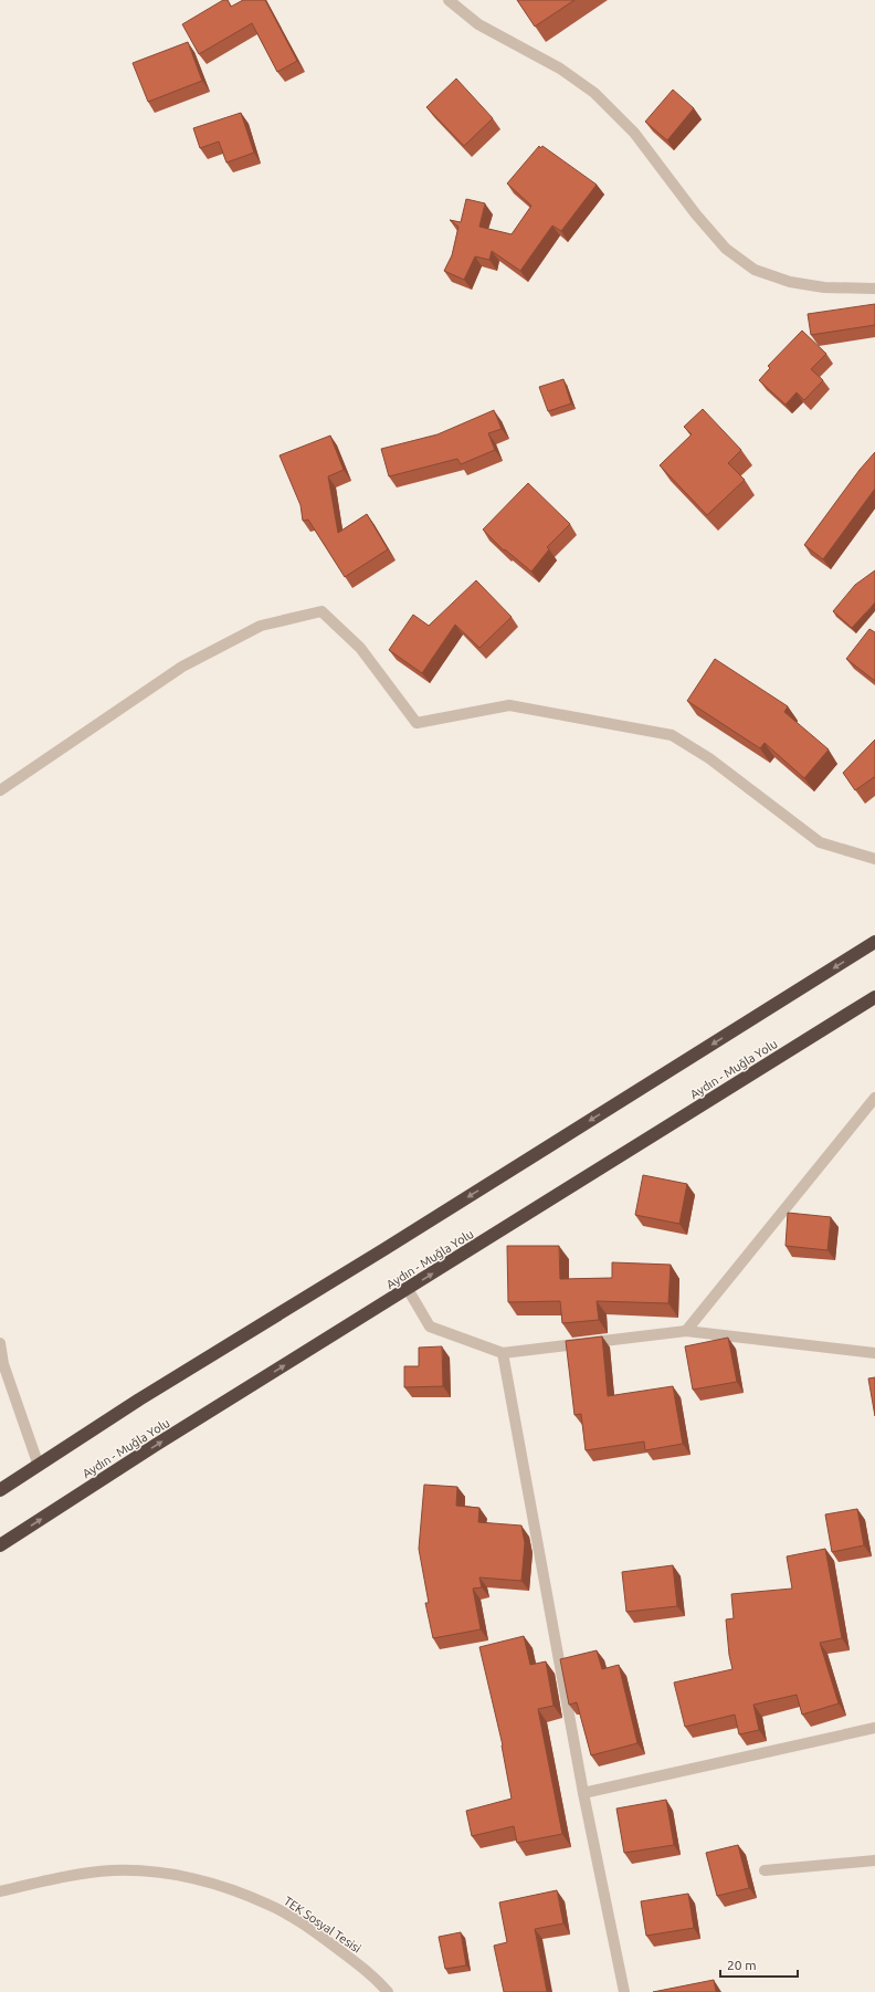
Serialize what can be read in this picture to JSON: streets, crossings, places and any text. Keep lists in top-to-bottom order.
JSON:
{
  "streets": {
    "highway": ["Aydın - Muğla Yolu"],
    "street": ["TEK Sosyal Tesisi"]
  },
  "scale_bar": "20 m"
}
